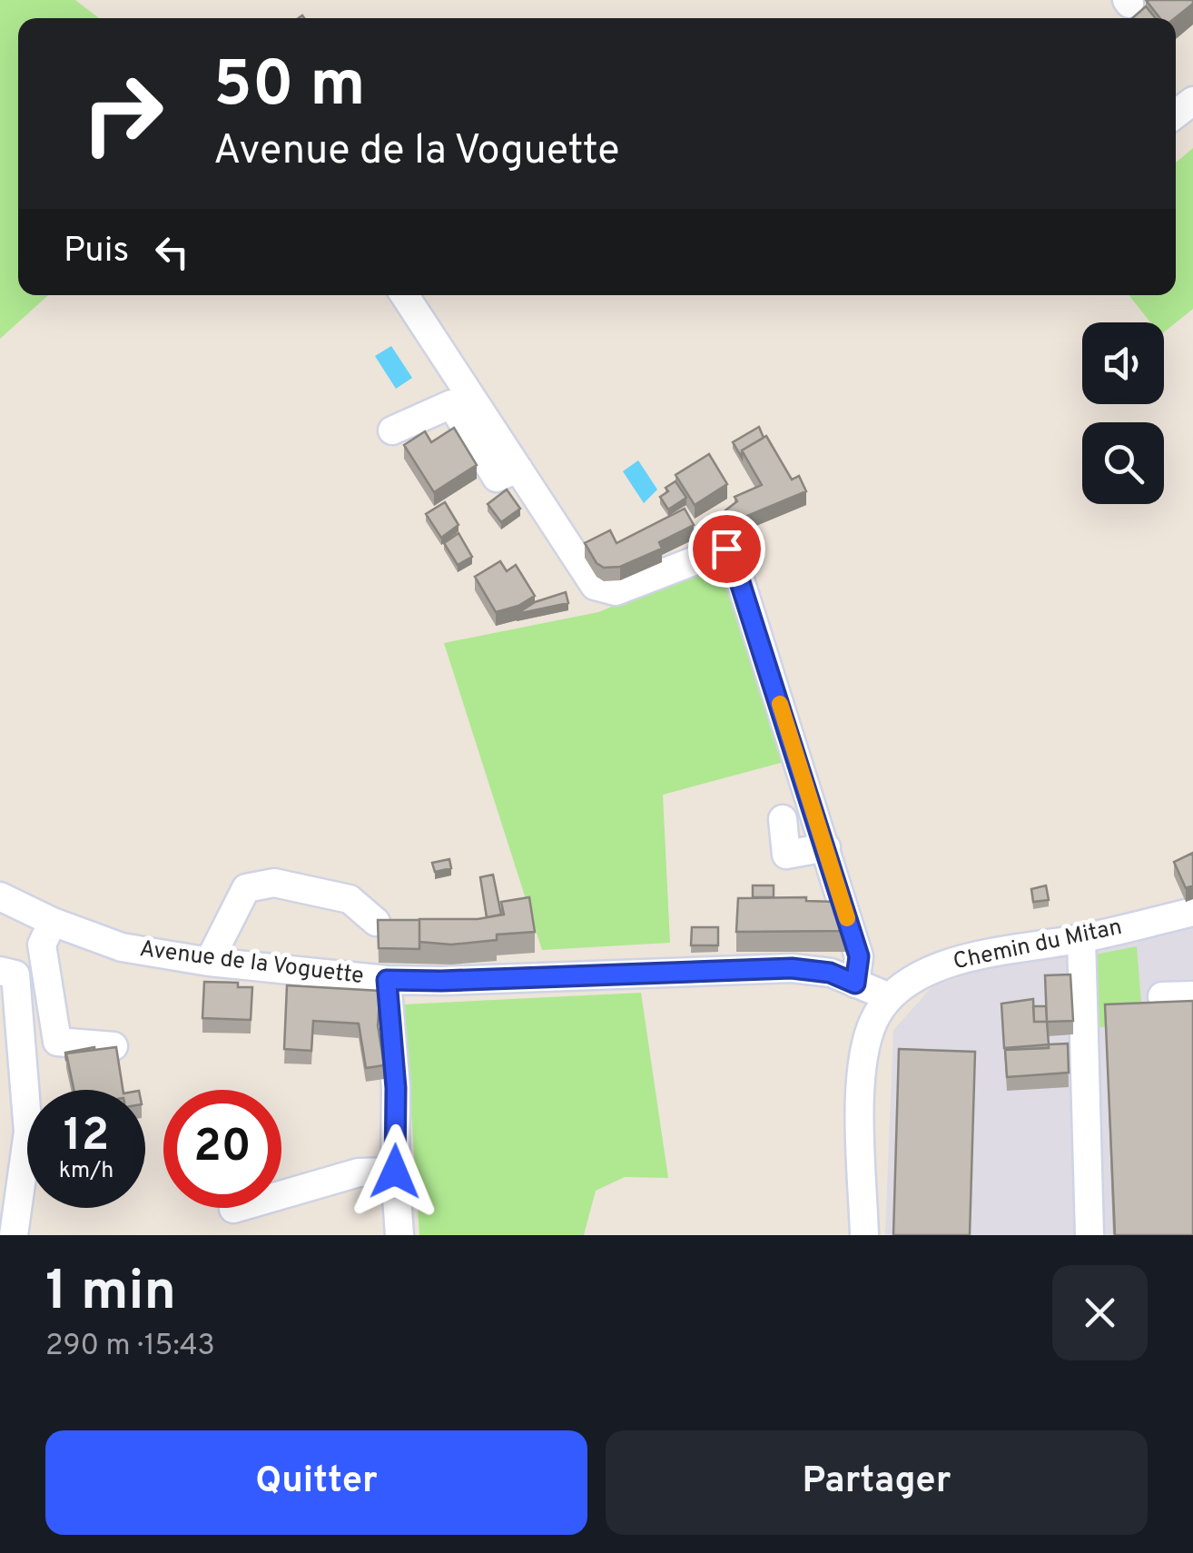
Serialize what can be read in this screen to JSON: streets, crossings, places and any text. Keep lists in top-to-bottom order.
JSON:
{
  "streets": {
    "street": ["Chemin du Mitan", "Avenue de la Voguette"]
  },
  "crossings": [
    ["Chemin du Mitan", "Avenue de la Voguette"]
  ],
  "page": {
    "turn": ["50 m", "Avenue de la Voguette"],
    "then": "Puis",
    "speed": "12 km/h",
    "limit": "20",
    "heading": ["1 min", "290 m · 15:43"],
    "buttons": ["Quitter", "Partager"]
  }
}
